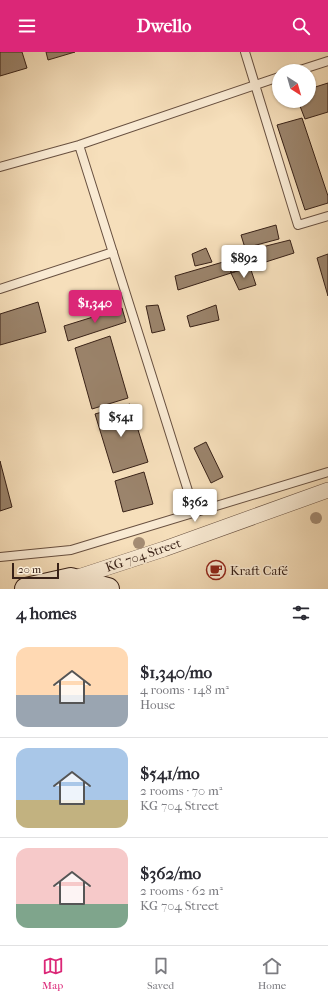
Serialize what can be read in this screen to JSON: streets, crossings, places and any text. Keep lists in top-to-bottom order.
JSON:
{
  "streets": {
    "street": ["KG 704 Street"]
  },
  "places": {
    "cafe": ["Kraft Café"]
  },
  "scale_bar": "20 m",
  "north": "bottom right",
  "page": {
    "header": "Dwello",
    "price": [
      "$892",
      "$1,340",
      "$541",
      "$362"
    ],
    "scale": "20 m",
    "heading": "4 homes",
    "list": [
      {
        "name": "$1,340/mo",
        "note": "4 rooms · 148 m² · House"
      },
      {
        "name": "$541/mo",
        "note": "2 rooms · 70 m² · KG 704 Street"
      },
      {
        "name": "$362/mo",
        "note": "2 rooms · 62 m² · KG 704 Street"
      }
    ],
    "tabs": ["Map", "Saved", "Home"]
  }
}
